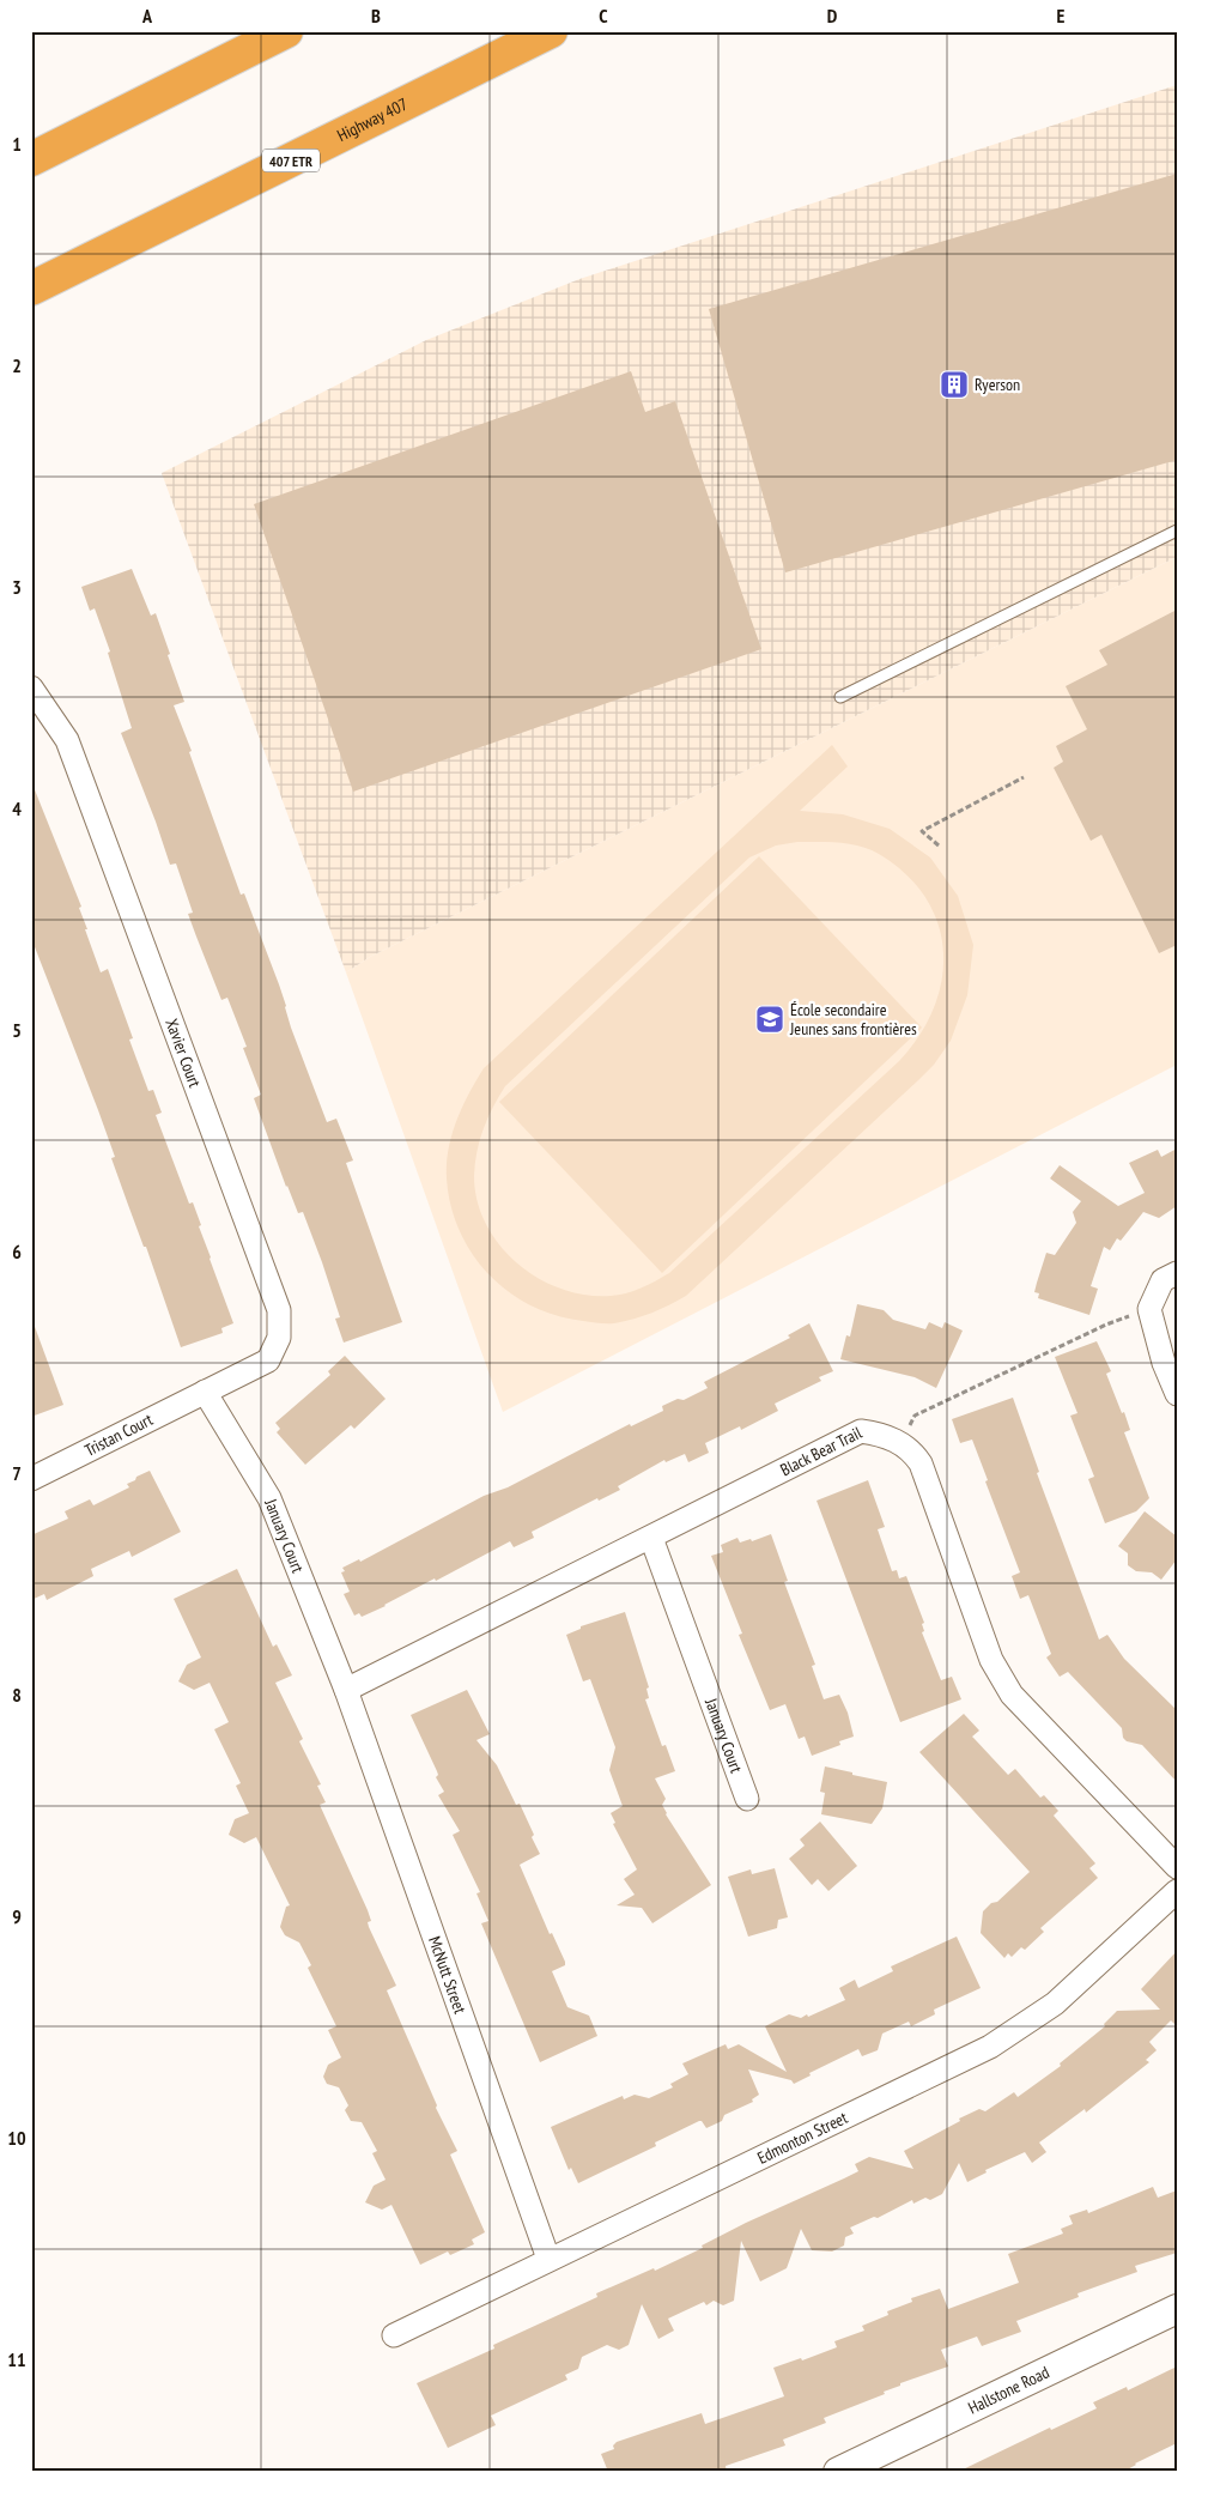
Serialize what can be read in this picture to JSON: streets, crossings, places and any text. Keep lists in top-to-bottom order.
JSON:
{
  "streets": {
    "highway": ["Highway 407", "407 ETR"],
    "street": [
      "Xavier Court",
      "Tristan Court",
      "Black Bear Trail",
      "January Court",
      "McNutt Street",
      "Edmonton Street",
      "Hallstone Road"
    ]
  },
  "crossings": [
    ["Xavier Court", "Tristan Court"],
    ["Xavier Court", "January Court"],
    ["Tristan Court", "January Court"],
    ["Black Bear Trail", "January Court"],
    ["Black Bear Trail", "McNutt Street"],
    ["January Court", "McNutt Street"],
    ["McNutt Street", "Edmonton Street"]
  ],
  "places": {
    "building": ["Ryerson"],
    "school or university": ["École secondaire Jeunes sans frontières"]
  },
  "grid": {
    "columns": [
      "A",
      "B",
      "C",
      "D",
      "E"
    ],
    "rows": [
      "1",
      "2",
      "3",
      "4",
      "5",
      "6",
      "7",
      "8",
      "9",
      "10",
      "11"
    ]
  }
}
